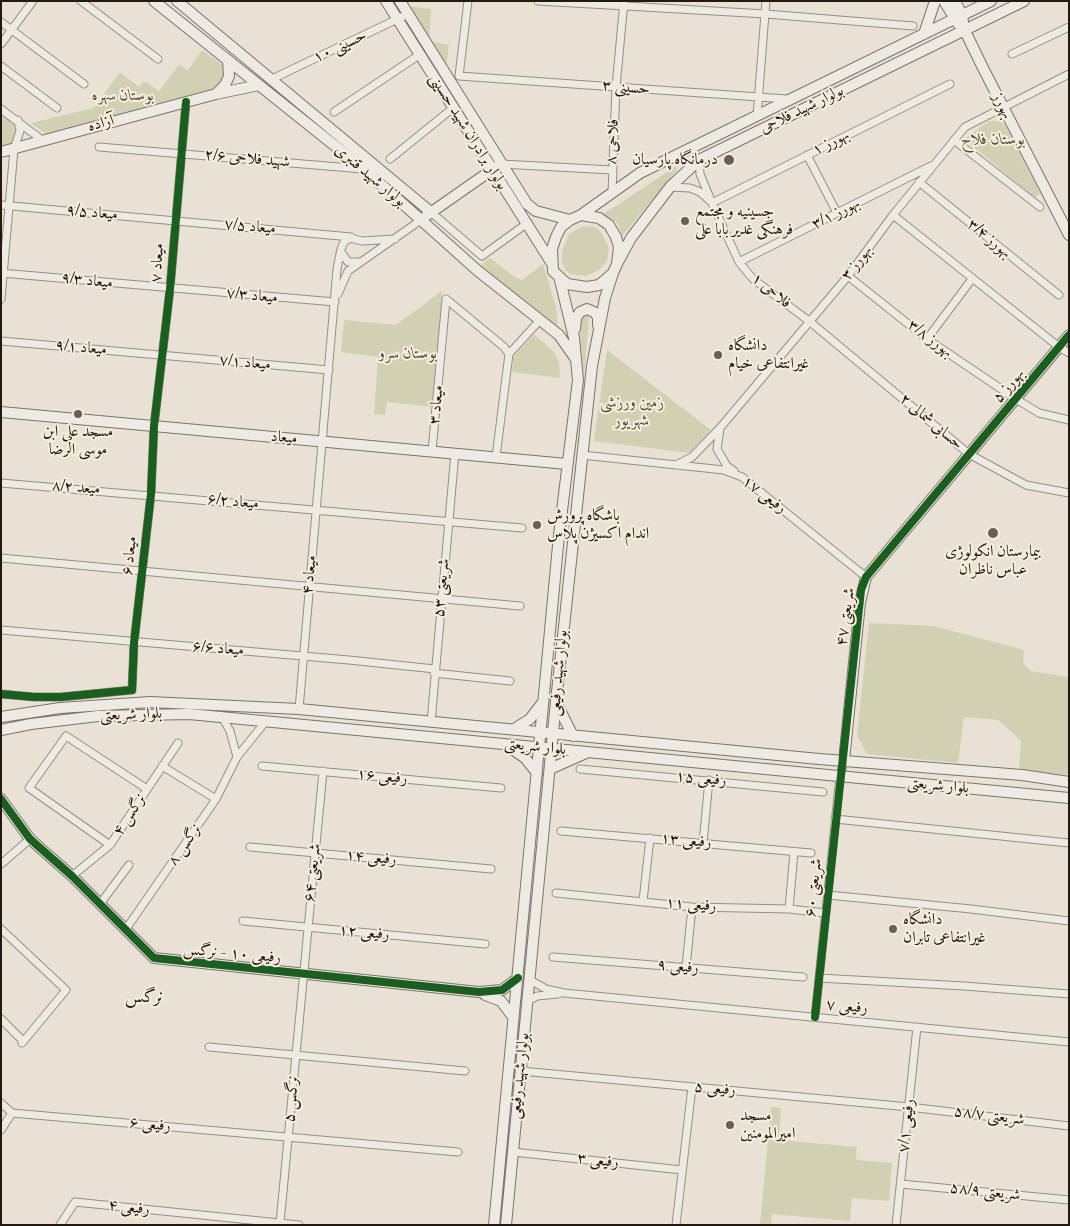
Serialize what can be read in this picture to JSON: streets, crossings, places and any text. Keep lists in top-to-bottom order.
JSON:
{
  "streets": {
    "main road": [
      "بهورز",
      "بولوار شهید فلاحی",
      "آزاده",
      "بولوار برادران شهید حسینی",
      "بولوار شهید قنبری",
      "بهورز ۵",
      "میعاد",
      "شریعتی ۴۷",
      "بولوار شهید رفیعی",
      "بلوار شریعتی",
      "رفیعی ۱۰ - نرگس"
    ],
    "street": [
      "حسینی ۱۰",
      "حسینی ۳",
      "فلاحی ۸",
      "بهورز ۱",
      "شهید فلاحی ۲/۶",
      "میعاد ۹/۵",
      "بهورز ۳/۱",
      "میعاد ۷/۵",
      "بهورز ۳/۴",
      "میعاد ۷",
      "بهورز ۳",
      "میعاد ۹/۳",
      "فلاحی ۱",
      "میعاد ۷/۳",
      "بهورز ۳/۸",
      "میعاد ۹/۱",
      "میعاد ۷/۱",
      "میعاد ۳",
      "حسابی شمالی ۲",
      "میعد ۸/۲",
      "رفیعی ۱۷",
      "میعاد ۶/۲",
      "میعاد ۶",
      "میعاد ۴",
      "شریعتی ۵۳",
      "میعاد ۶/۶",
      "رفیعی ۱۶",
      "رفیعی ۱۵",
      "نرگس ۴",
      "رفیعی ۱۳",
      "نرگس ۸",
      "رفیعی ۱۴",
      "شریعتی ۶۴",
      "شریعتی ۶۰",
      "رفیعی ۱۱",
      "رفیعی ۱۲",
      "رفیعی ۹",
      "رفیعی ۷",
      "رفیعی ۵",
      "نرگس ۵",
      "شریعتی ۵۸/۷",
      "رفیعی ۶",
      "رفیعی ۷/۱",
      "رفیعی ۳",
      "شریعتی ۵۸/۹",
      "رفیعی ۴"
    ]
  },
  "crossings": [
    ["حسینی ۱۰", "بولوار برادران شهید حسینی"],
    ["حسینی ۱۰", "بولوار شهید قنبری"],
    ["حسینی ۳", "بولوار شهید فلاحی"],
    ["حسینی ۳", "فلاحی ۸"],
    ["بهورز", "بولوار شهید فلاحی"],
    ["بهورز", "بهورز ۳"],
    ["بولوار شهید فلاحی", "بولوار برادران شهید حسینی"],
    ["بولوار شهید فلاحی", "فلاحی ۸"],
    ["بولوار شهید فلاحی", "فلاحی ۱"],
    ["بولوار شهید فلاحی", "بولوار شهید رفیعی"],
    ["آزاده", "بولوار شهید قنبری"],
    ["آزاده", "میعاد ۷"],
    ["بولوار برادران شهید حسینی", "بولوار شهید قنبری"],
    ["بولوار برادران شهید حسینی", "بولوار شهید رفیعی"],
    ["بهورز ۱", "فلاحی ۱"],
    ["شهید فلاحی ۲/۶", "بولوار شهید قنبری"],
    ["شهید فلاحی ۲/۶", "میعاد ۷"],
    ["بولوار شهید قنبری", "بولوار شهید رفیعی"],
    ["میعاد ۹/۵", "میعاد ۷/۵"],
    ["میعاد ۹/۵", "میعاد ۷"],
    ["بهورز ۳/۱", "بهورز ۳"],
    ["بهورز ۳/۱", "فلاحی ۱"],
    ["میعاد ۷/۵", "میعاد ۷"],
    ["بهورز ۳/۴", "بهورز ۳"],
    ["میعاد ۷", "میعاد ۹/۳"],
    ["میعاد ۷", "میعاد ۷/۳"],
    ["میعاد ۷", "میعاد ۹/۱"],
    ["میعاد ۷", "میعاد ۷/۱"],
    ["میعاد ۷", "میعاد"],
    ["میعاد ۷", "میعاد ۶"],
    ["بهورز ۳", "فلاحی ۱"],
    ["بهورز ۳", "بهورز ۳/۸"],
    ["بهورز ۳", "حسابی شمالی ۲"],
    ["بهورز ۳", "رفیعی ۱۷"],
    ["میعاد ۹/۳", "میعاد ۷/۳"],
    ["فلاحی ۱", "حسابی شمالی ۲"],
    ["میعاد ۷/۳", "میعاد ۴"],
    ["بهورز ۳/۸", "بهورز ۵"],
    ["میعاد ۹/۱", "میعاد ۷/۱"],
    ["میعاد ۷/۱", "میعاد ۴"],
    ["بهورز ۵", "حسابی شمالی ۲"],
    ["بهورز ۵", "شریعتی ۴۷"],
    ["میعاد ۳", "میعاد"],
    ["حسابی شمالی ۲", "شریعتی ۴۷"],
    ["میعاد", "میعاد ۶"],
    ["میعاد", "میعاد ۴"],
    ["میعاد", "شریعتی ۵۳"],
    ["میعاد", "بولوار شهید رفیعی"],
    ["میعد ۸/۲", "میعاد ۶/۲"],
    ["میعد ۸/۲", "میعاد ۶"],
    ["رفیعی ۱۷", "شریعتی ۴۷"],
    ["رفیعی ۱۷", "بولوار شهید رفیعی"],
    ["میعاد ۶/۲", "میعاد ۶"],
    ["میعاد ۶/۲", "میعاد ۴"],
    ["میعاد ۶/۲", "شریعتی ۵۳"],
    ["میعاد ۶", "میعاد ۶/۶"],
    ["میعاد ۴", "میعاد ۶/۶"],
    ["میعاد ۴", "بلوار شریعتی"],
    ["شریعتی ۵۳", "میعاد ۶/۶"],
    ["شریعتی ۵۳", "بلوار شریعتی"],
    ["شریعتی ۴۷", "بلوار شریعتی"],
    ["شریعتی ۴۷", "شریعتی ۶۰"],
    ["بولوار شهید رفیعی", "بلوار شریعتی"],
    ["بولوار شهید رفیعی", "رفیعی ۵"],
    ["بولوار شهید رفیعی", "رفیعی ۳"],
    ["بلوار شریعتی", "نرگس ۸"],
    ["بلوار شریعتی", "شریعتی ۶۰"],
    ["رفیعی ۱۶", "شریعتی ۶۴"],
    ["نرگس ۴", "رفیعی ۱۰ - نرگس"],
    ["نرگس ۸", "رفیعی ۱۰ - نرگس"],
    ["رفیعی ۱۴", "شریعتی ۶۴"],
    ["شریعتی ۶۴", "رفیعی ۱۲"],
    ["شریعتی ۶۴", "رفیعی ۱۰ - نرگس"],
    ["شریعتی ۶۴", "نرگس ۵"],
    ["شریعتی ۶۰", "رفیعی ۱۱"],
    ["شریعتی ۶۰", "رفیعی ۷"],
    ["رفیعی ۱۰ - نرگس", "نرگس ۵"],
    ["رفیعی ۷", "رفیعی ۷/۱"],
    ["رفیعی ۵", "شریعتی ۵۸/۷"],
    ["رفیعی ۵", "رفیعی ۷/۱"],
    ["نرگس ۵", "رفیعی ۶"],
    ["نرگس ۵", "رفیعی ۴"],
    ["شریعتی ۵۸/۷", "رفیعی ۷/۱"],
    ["رفیعی ۷/۱", "شریعتی ۵۸/۹"]
  ],
  "districts": ["نرگس"],
  "parks": [
    "بوستان سهره",
    "بوستان فلاح",
    "بوستان سرو",
    "زمین ورزشی شهریور"
  ],
  "places": [
    "درمانگاه پارسیان",
    "جسینیه و مجتمع فرهنگی غدیر بابا علی",
    "دانشگاه غیرانتفاعی خیام",
    "مسجد علی ابن موسی الرضا",
    "باشگاه پرورش اندام اکسیژن پلاس",
    "بیمارستان انکولوژی عباس ناظران",
    "دانشگاه غیرانتفاعی تابران",
    "مسجد امیرالمومنین"
  ]
}
